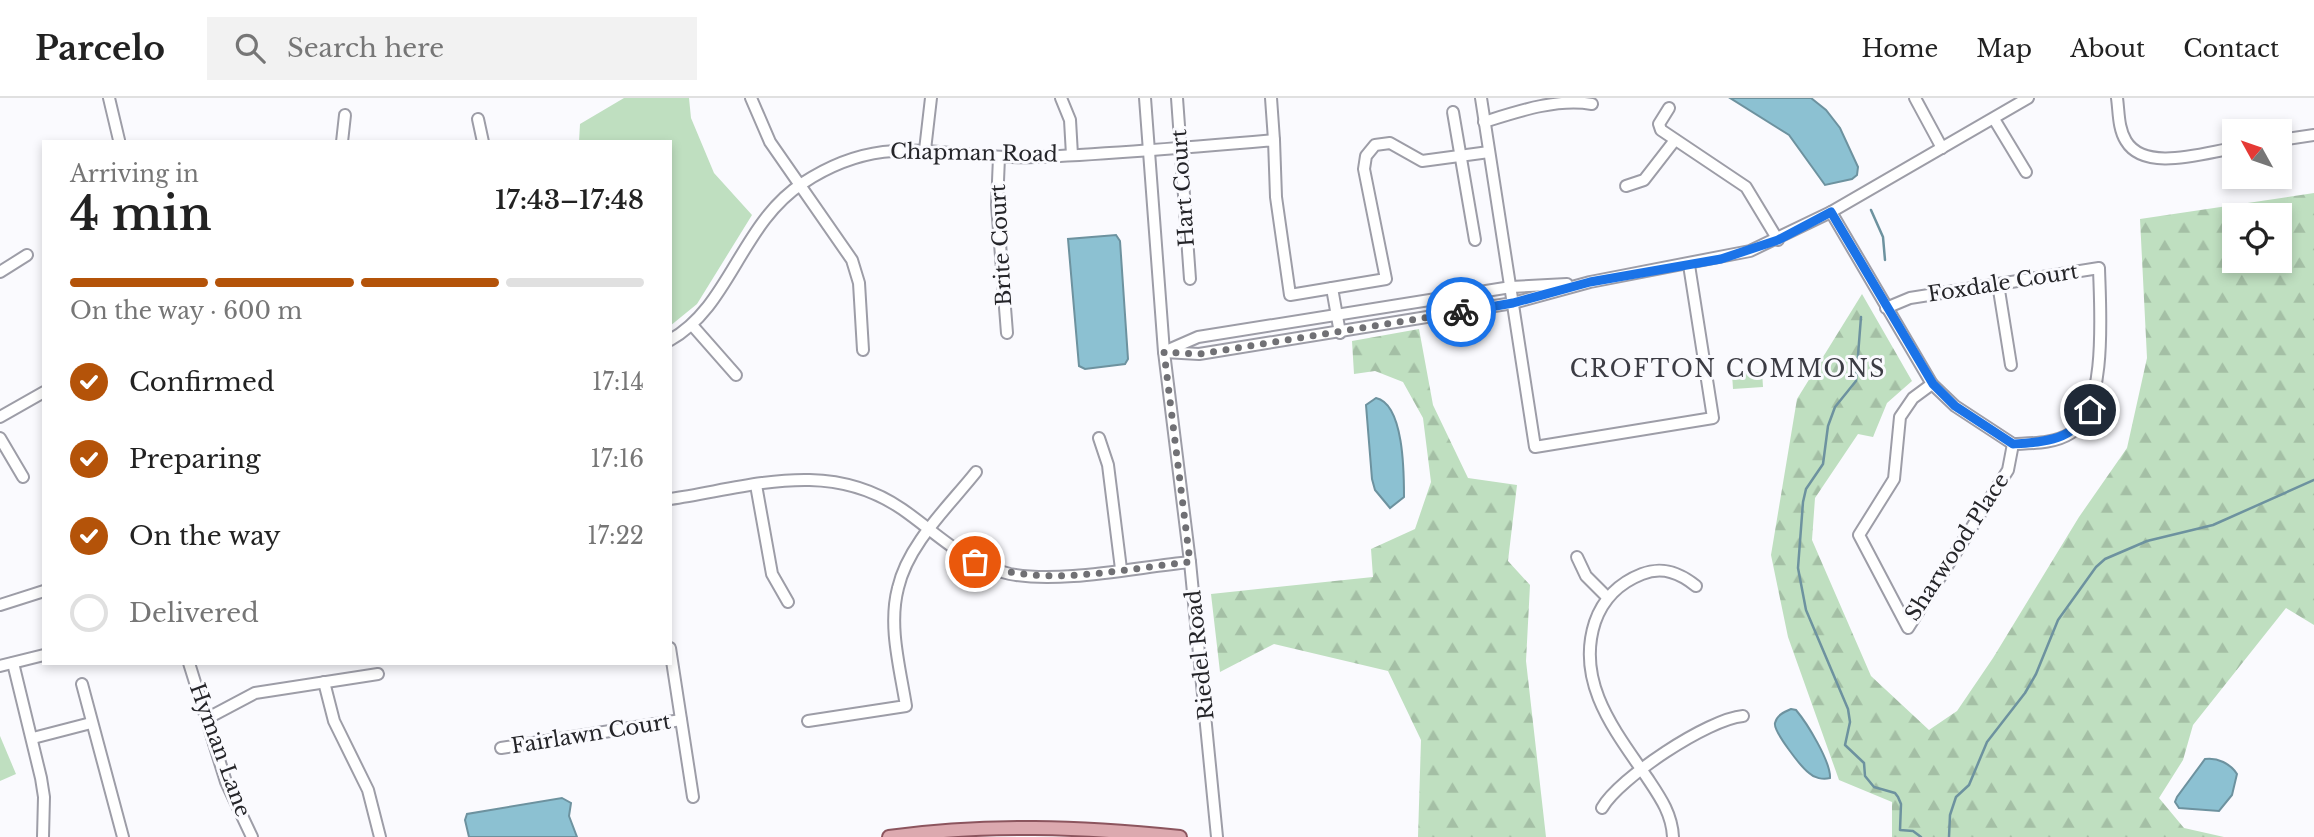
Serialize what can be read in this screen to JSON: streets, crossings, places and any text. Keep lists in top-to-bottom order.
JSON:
{
  "streets": {
    "street": [
      "Chapman Road",
      "Hart Court",
      "Brite Court",
      "Foxdale Court",
      "Sharwood Place",
      "Riedel Road",
      "Fairlawn Court",
      "Hyman Lane"
    ]
  },
  "crossings": [
    ["Chapman Road", "Hart Court"],
    ["Chapman Road", "Brite Court"],
    ["Chapman Road", "Riedel Road"],
    ["Foxdale Court", "Sharwood Place"]
  ],
  "districts": ["CROFTON COMMONS"],
  "north": "top left",
  "page": {
    "header": "Parcelo",
    "search": "Search here",
    "nav": [
      "Home",
      "Map",
      "About",
      "Contact"
    ],
    "heading": ["4 min", "Arriving in", "17:43–17:48"],
    "bar": "On the way · 600 m",
    "list": [
      ["Confirmed", "17:14"],
      ["Preparing", "17:16"],
      ["On the way", "17:22"],
      "Delivered"
    ]
  }
}
